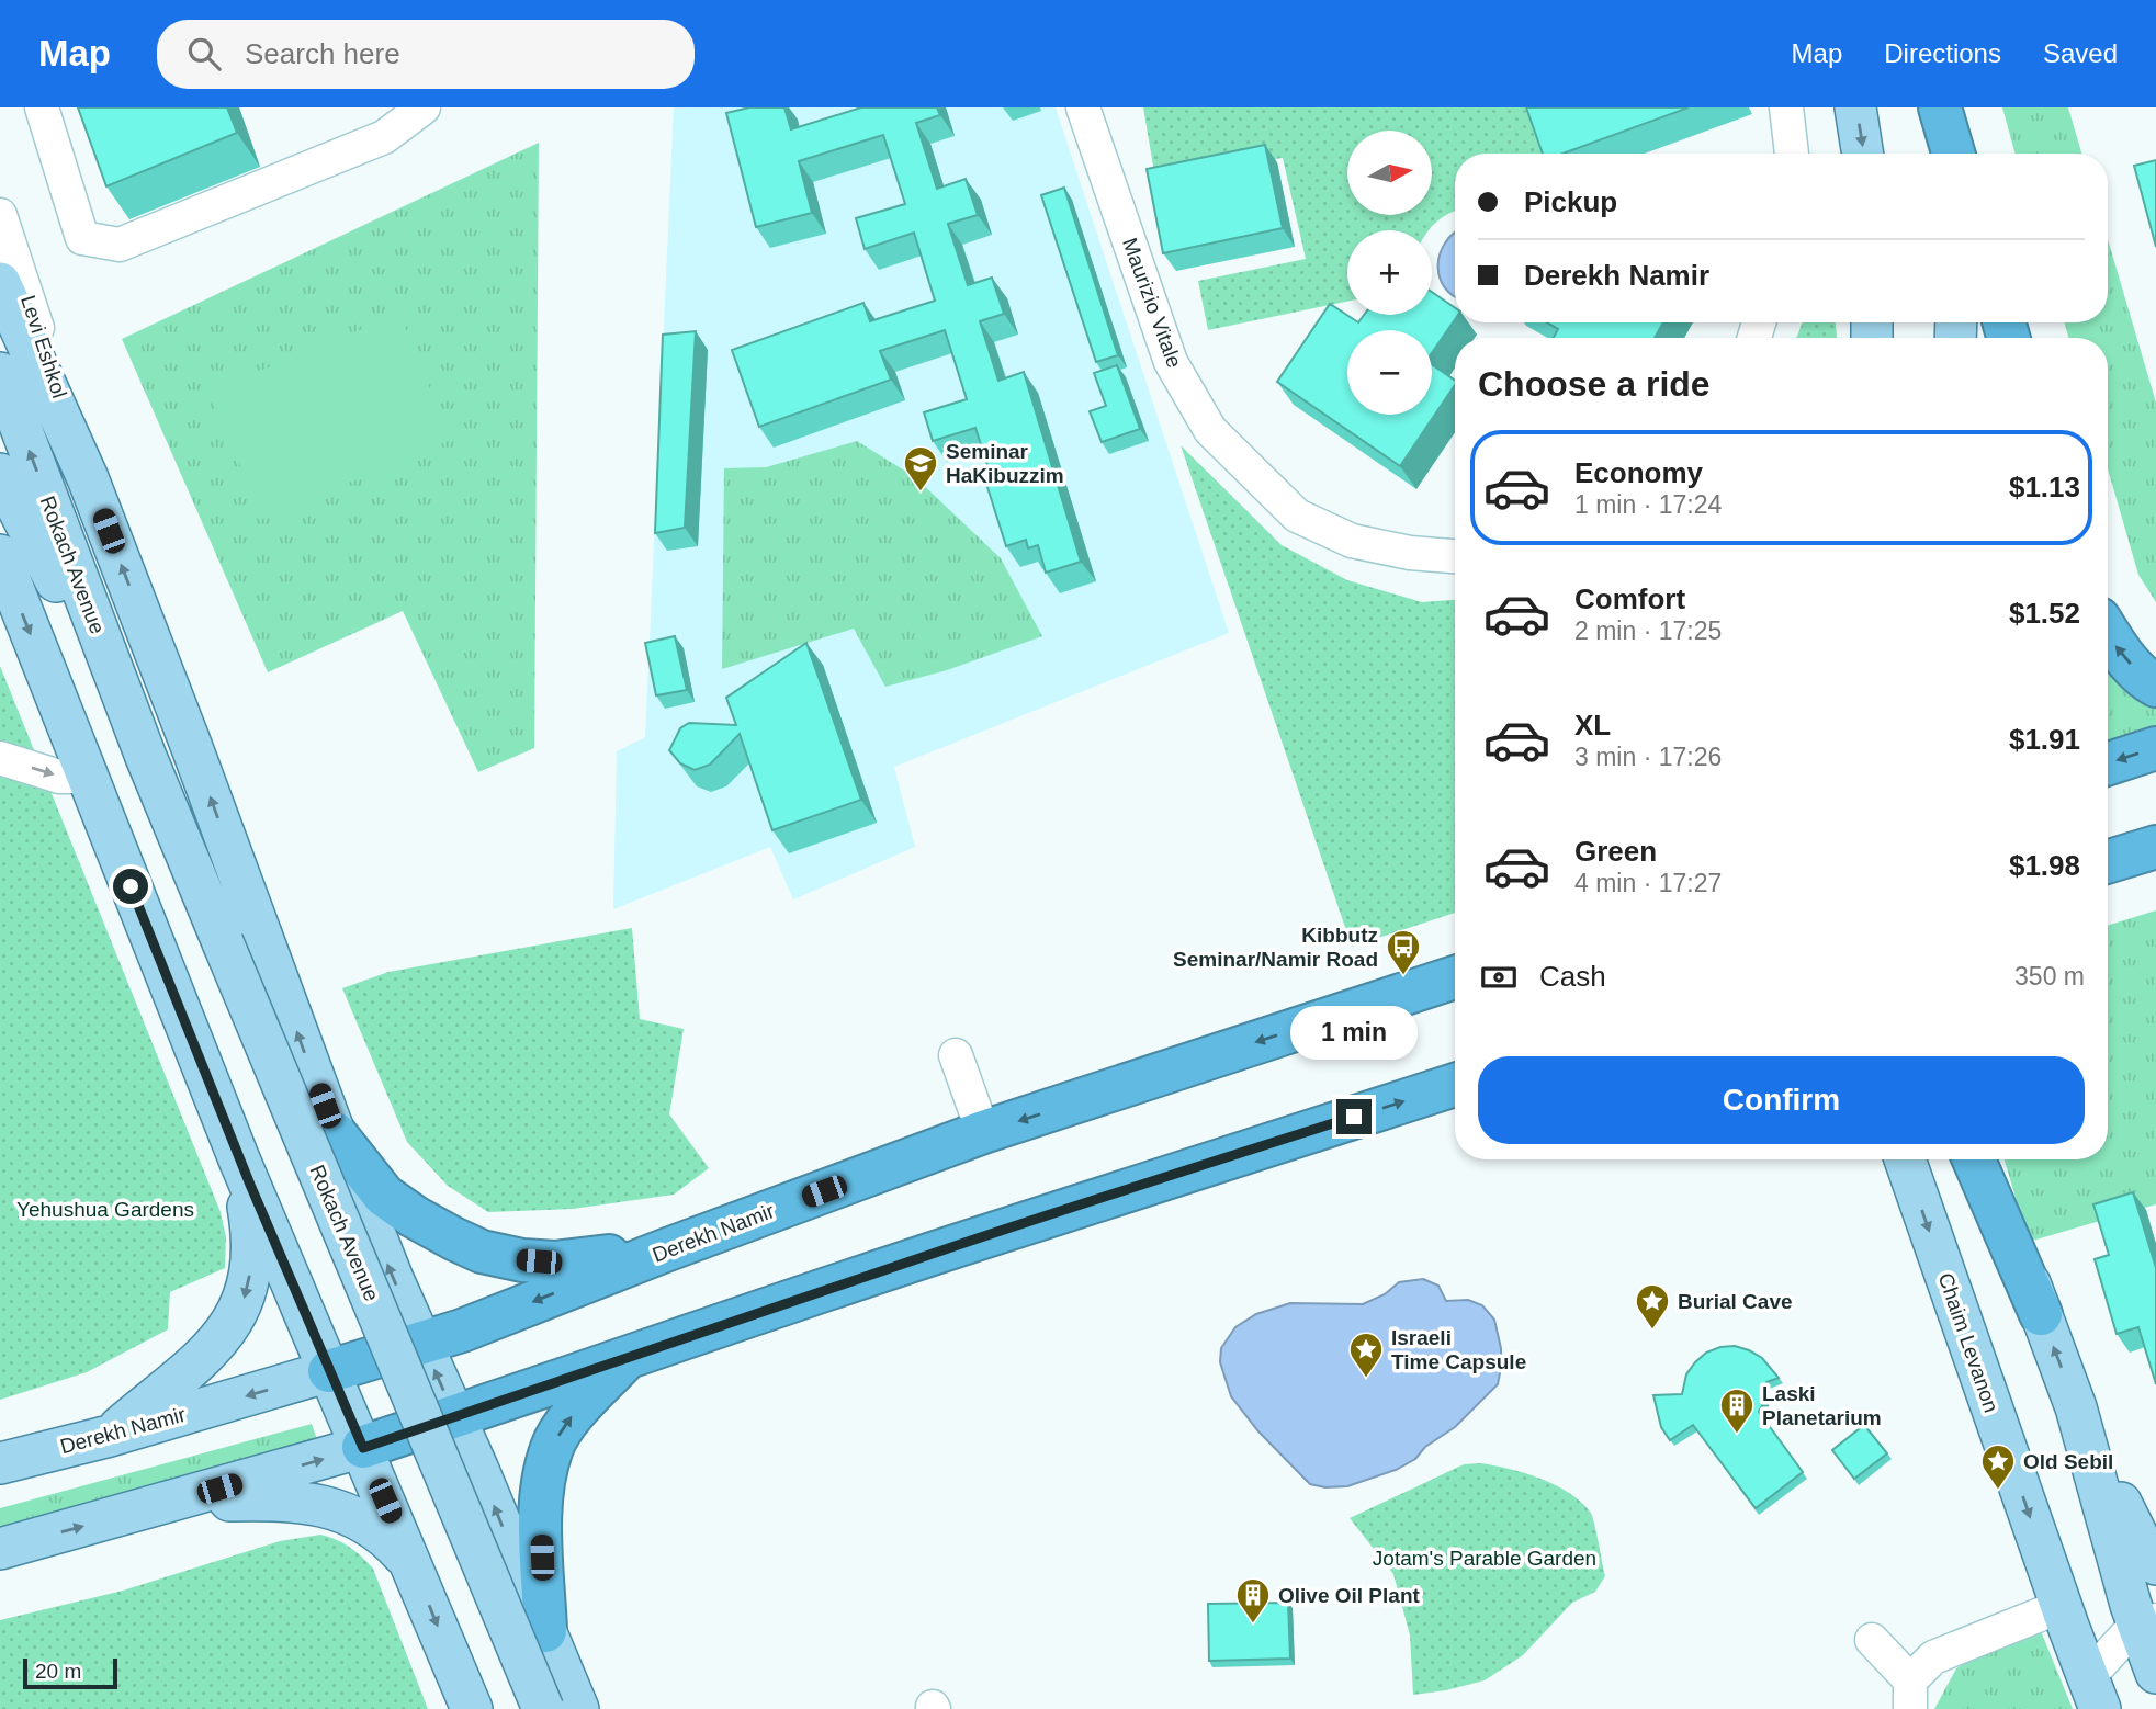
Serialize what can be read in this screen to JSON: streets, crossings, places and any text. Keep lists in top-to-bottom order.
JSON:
{
  "streets": {
    "highway": ["Derekh Namir"],
    "main road": ["Rokach Avenue", "Chaim Levanon"],
    "street": ["Maurizio Vitale", "Levi Eshkol"]
  },
  "parks": ["Yehushua Gardens", "Jotam's Parable Garden"],
  "places": {
    "school or university": ["Seminar HaKibuzzim"],
    "bus stop": ["Kibbutz Seminar/Namir Road"],
    "place": ["Burial Cave", "Israeli Time Capsule", "Old Sebil"],
    "building": ["Laski Planetarium", "Olive Oil Plant"]
  },
  "scale_bar": "20 m",
  "north": "right",
  "page": {
    "header": "Map",
    "search": "Search here",
    "nav": ["Map", "Directions", "Saved"],
    "map_buttons": ["+", "−"],
    "banner": ["Pickup", "Derekh Namir"],
    "heading": "Choose a ride",
    "list": [
      {
        "name": "Economy",
        "note": "1 min · 17:24",
        "value": "$1.13"
      },
      {
        "name": "Comfort",
        "note": "2 min · 17:25",
        "value": "$1.52"
      },
      {
        "name": "XL",
        "note": "3 min · 17:26",
        "value": "$1.91"
      },
      {
        "name": "Green",
        "note": "4 min · 17:27",
        "value": "$1.98"
      }
    ],
    "pay": ["Cash", "350 m"],
    "bubble": "1 min",
    "buttons": "Confirm",
    "scale": "20 m"
  }
}
